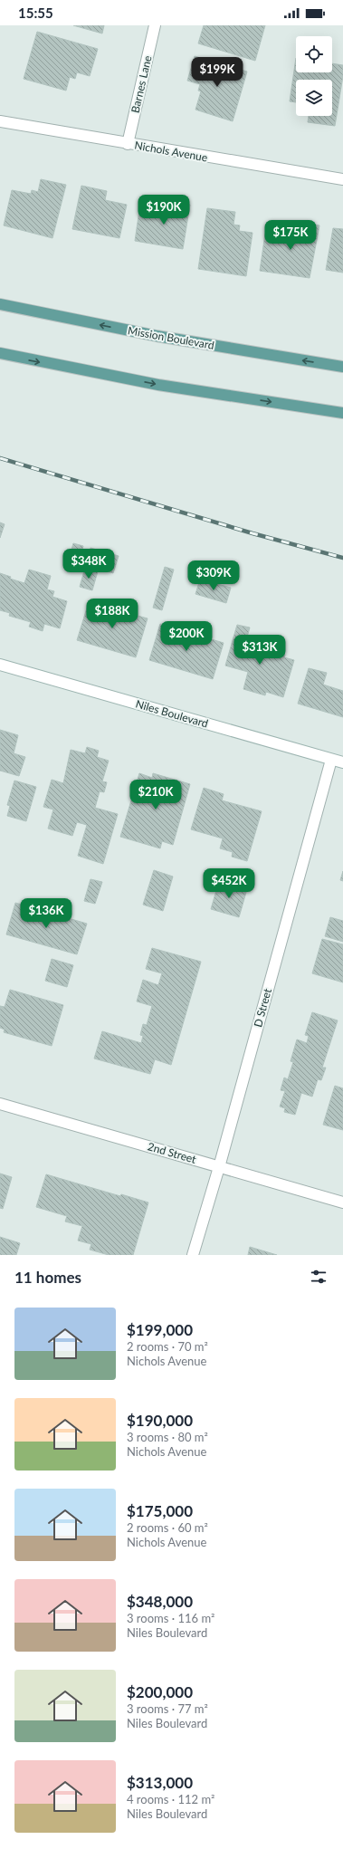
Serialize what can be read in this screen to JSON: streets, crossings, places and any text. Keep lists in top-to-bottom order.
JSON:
{
  "streets": {
    "main road": ["Mission Boulevard"],
    "street": [
      "Barnes Lane",
      "Nichols Avenue",
      "Niles Boulevard",
      "D Street",
      "2nd Street"
    ]
  },
  "crossings": [
    ["Barnes Lane", "Nichols Avenue"],
    ["Niles Boulevard", "D Street"],
    ["D Street", "2nd Street"]
  ],
  "page": {
    "status": "15:55",
    "price": [
      "$199K",
      "$190K",
      "$175K",
      "$348K",
      "$309K",
      "$188K",
      "$200K",
      "$313K",
      "$210K",
      "$452K",
      "$136K"
    ],
    "heading": "11 homes",
    "list": [
      {
        "name": "$199,000",
        "note": "2 rooms · 70 m² · Nichols Avenue"
      },
      {
        "name": "$190,000",
        "note": "3 rooms · 80 m² · Nichols Avenue"
      },
      {
        "name": "$175,000",
        "note": "2 rooms · 60 m² · Nichols Avenue"
      },
      {
        "name": "$348,000",
        "note": "3 rooms · 116 m² · Niles Boulevard"
      },
      {
        "name": "$200,000",
        "note": "3 rooms · 77 m² · Niles Boulevard"
      },
      {
        "name": "$313,000",
        "note": "4 rooms · 112 m² · Niles Boulevard"
      }
    ]
  }
}
